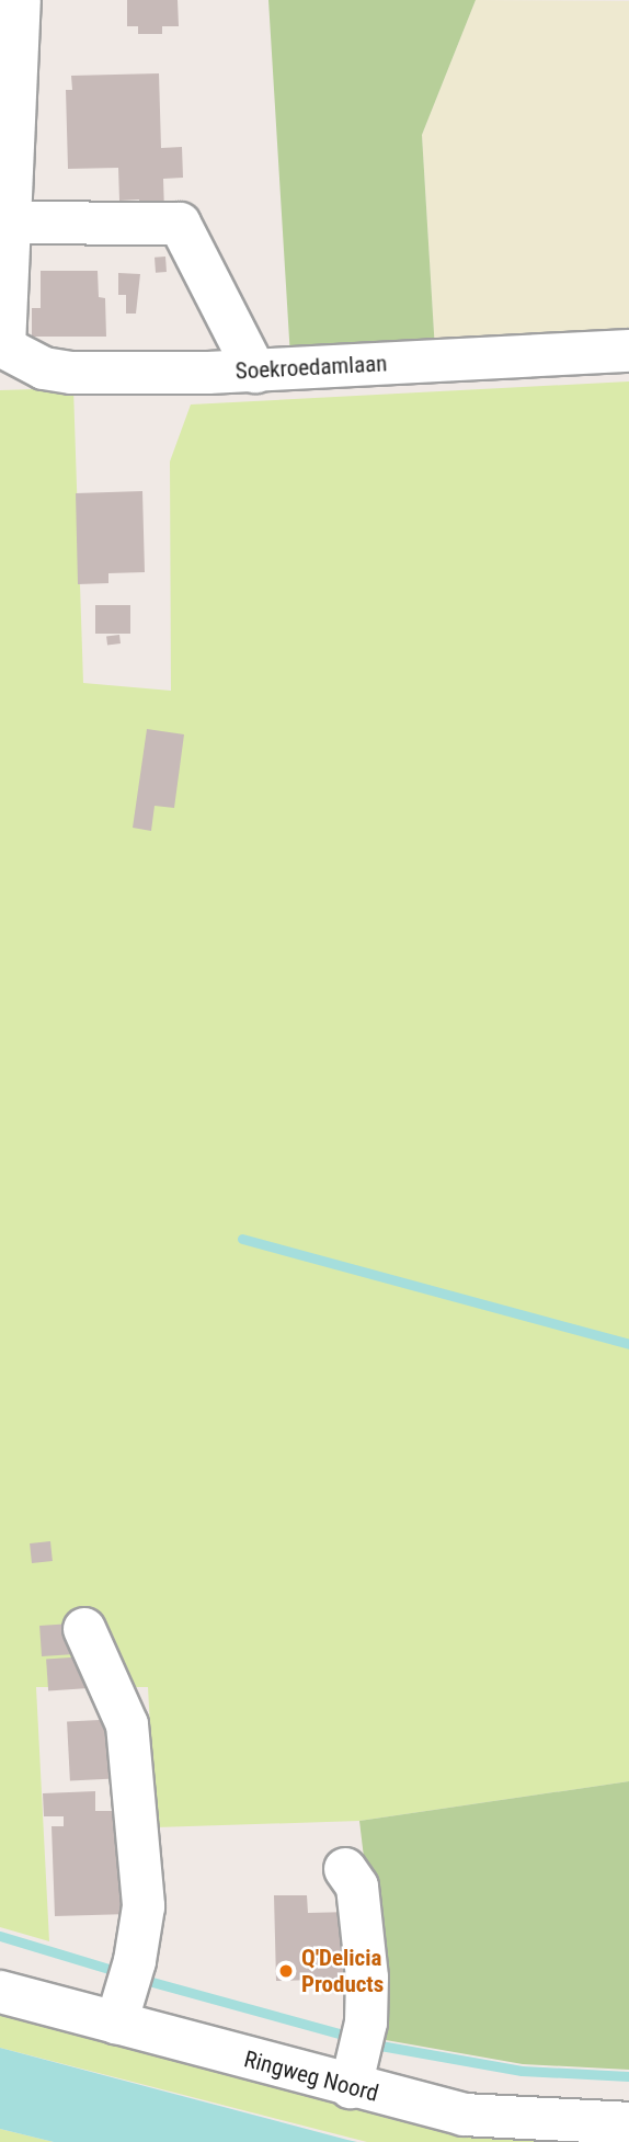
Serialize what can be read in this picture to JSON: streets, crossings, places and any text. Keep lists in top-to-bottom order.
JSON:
{
  "streets": {
    "street": ["Soekroedamlaan", "Ringweg Noord"]
  },
  "places": ["Q'Delicia Products"]
}
